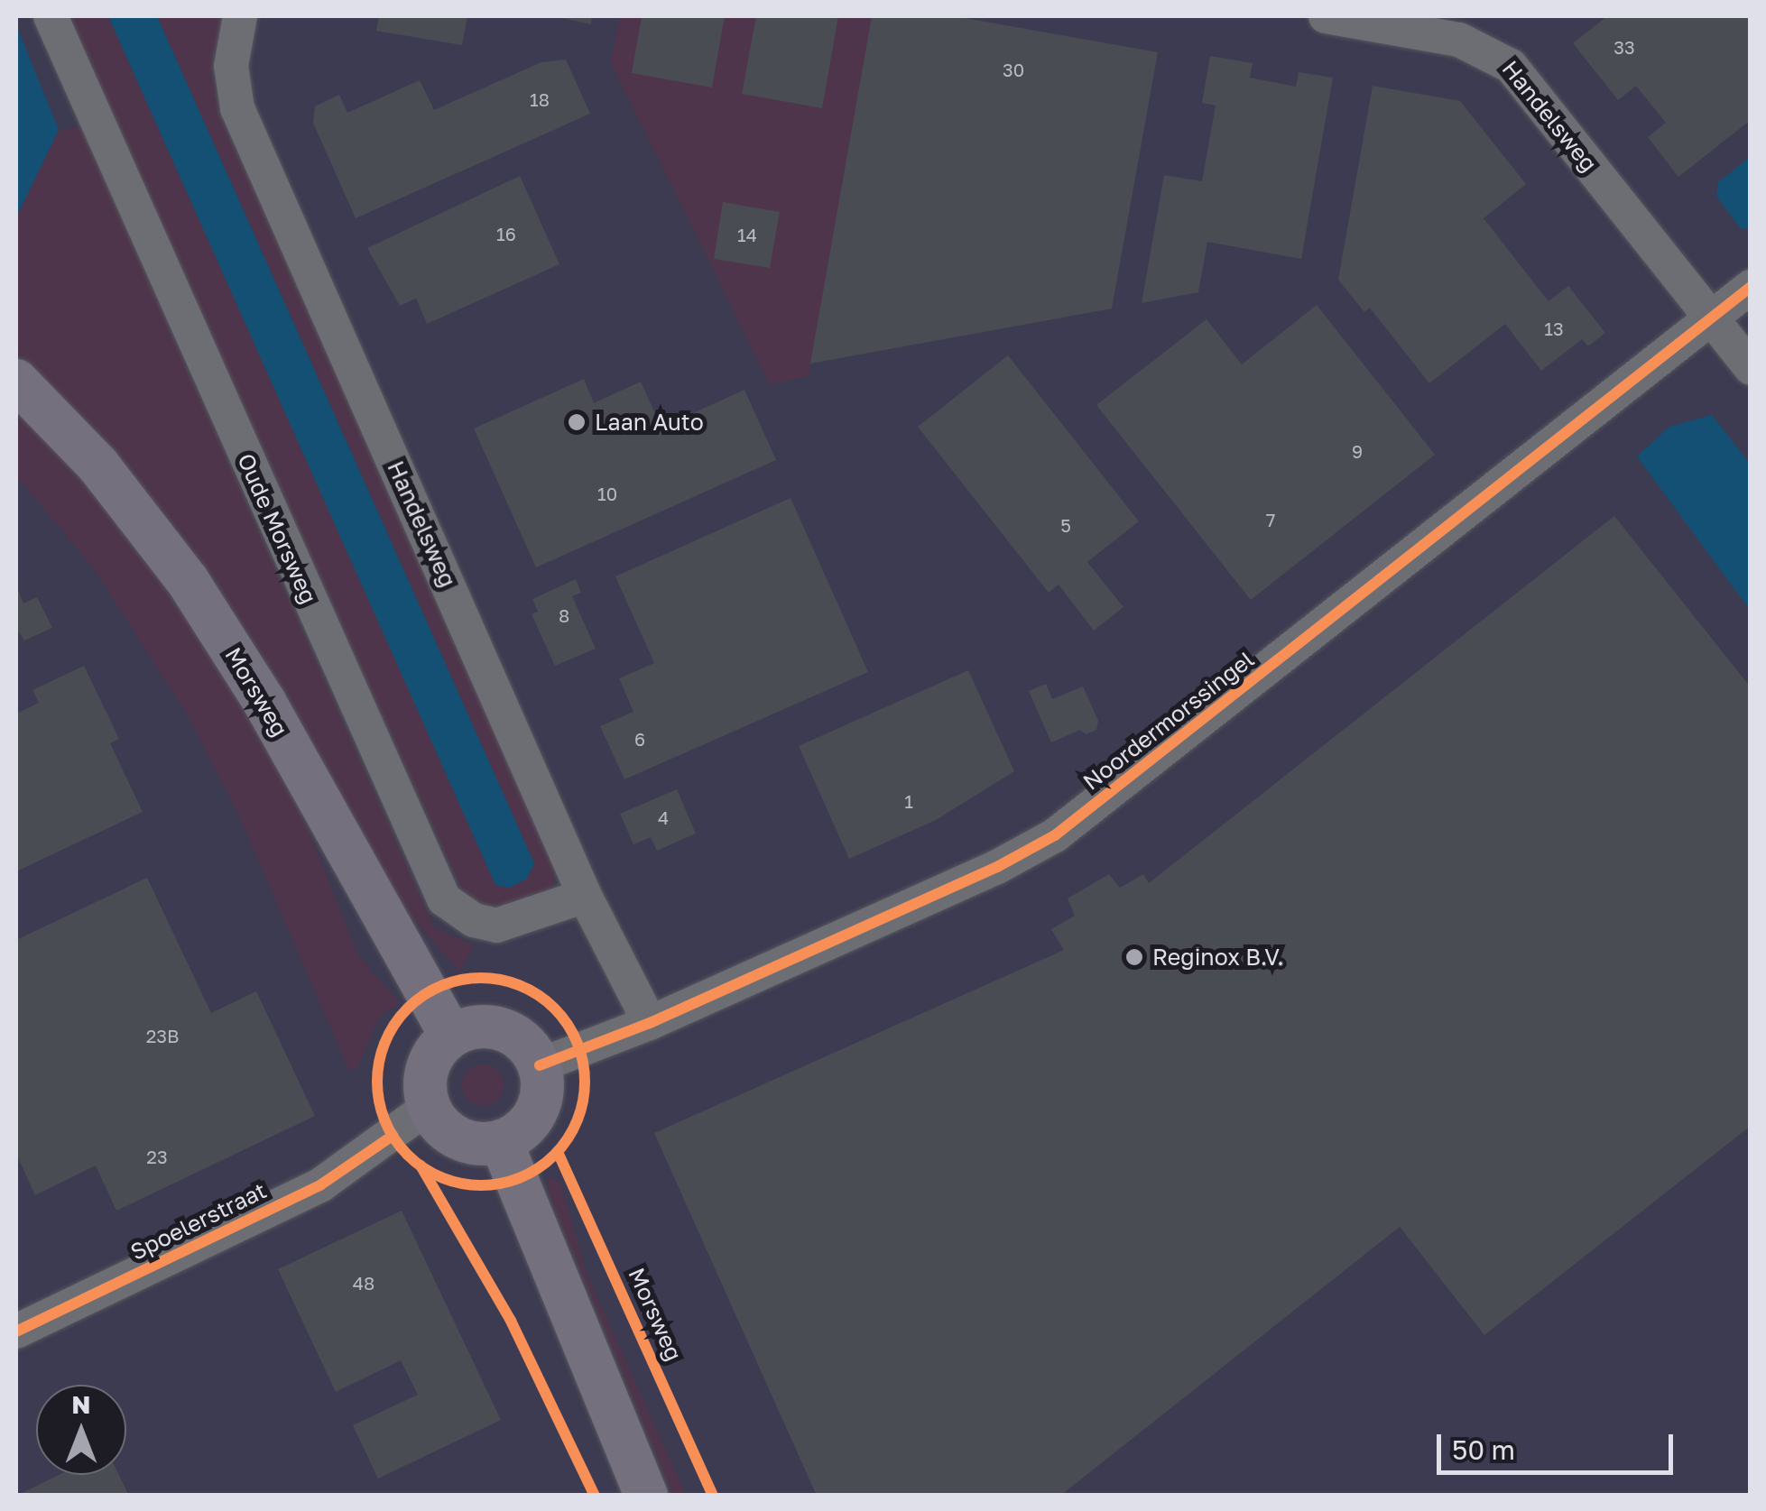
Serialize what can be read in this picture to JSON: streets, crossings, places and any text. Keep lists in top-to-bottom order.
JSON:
{
  "streets": {
    "main road": ["Morsweg"],
    "street": [
      "Handelsweg",
      "Oude Morsweg",
      "Noordermorssingel",
      "Spoelerstraat"
    ]
  },
  "crossings": [
    ["Handelsweg", "Oude Morsweg"],
    ["Handelsweg", "Noordermorssingel"],
    ["Morsweg", "Noordermorssingel"],
    ["Morsweg", "Spoelerstraat"],
    ["Noordermorssingel", "Spoelerstraat"]
  ],
  "places": ["Laan Auto", "Reginox B.V."],
  "house_numbers": [
    "33",
    "30",
    "18",
    "16",
    "14",
    "13",
    "9",
    "10",
    "7",
    "5",
    "8",
    "6",
    "1",
    "4",
    "23B",
    "23",
    "48"
  ],
  "scale_bar": "50 m",
  "north": "top"
}
